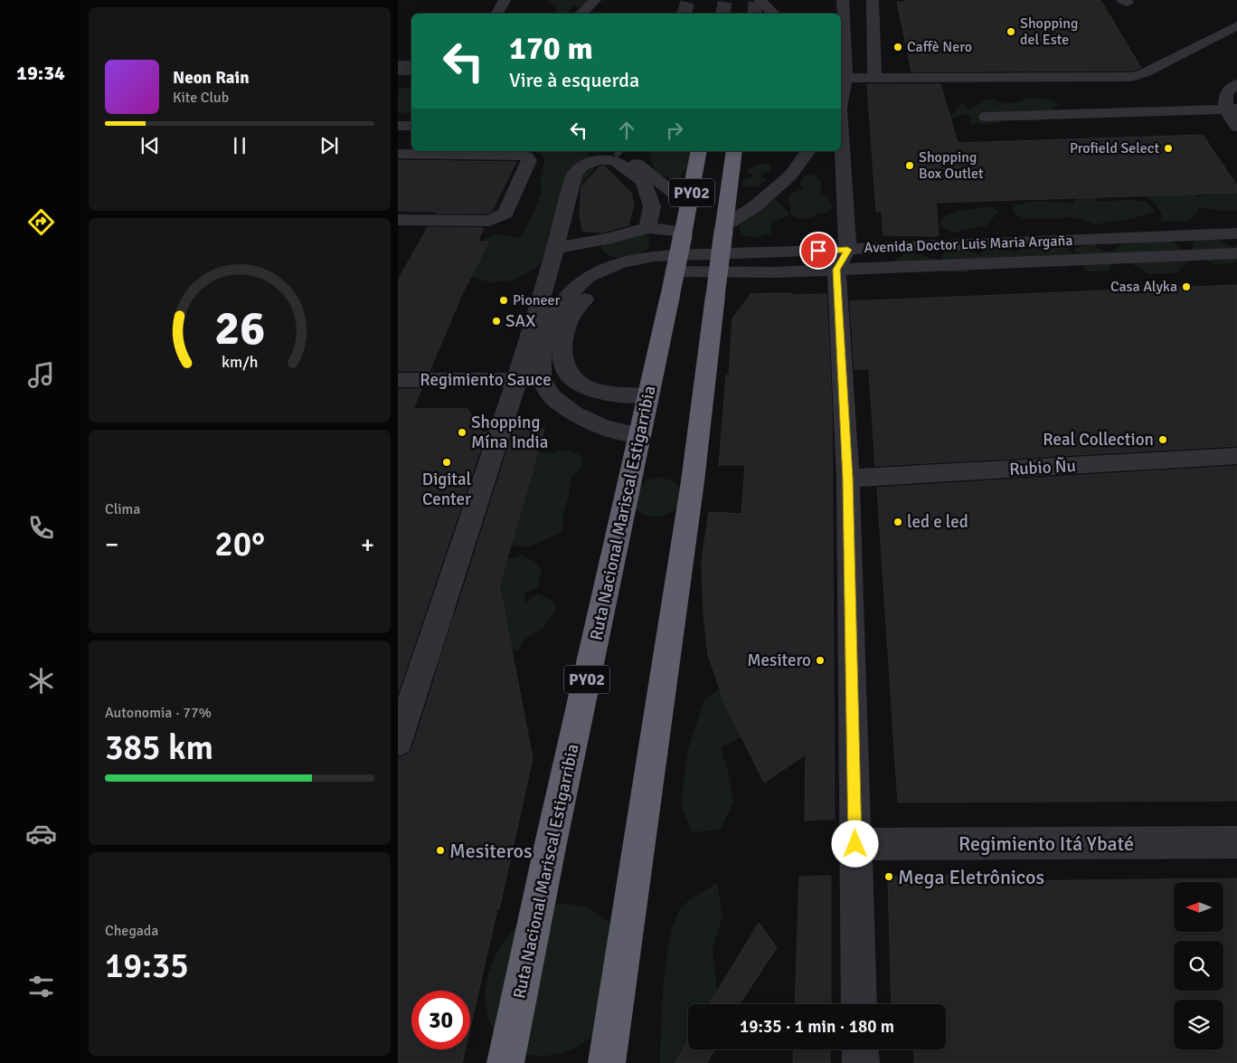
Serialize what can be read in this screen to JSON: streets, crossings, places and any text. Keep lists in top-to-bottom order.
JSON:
{
  "streets": {
    "highway": ["PY02", "Ruta Nacional Mariscal Estigarribia"],
    "street": [
      "Avenida Doctor Luis Maria Argaña",
      "Regimiento Sauce",
      "Rubio Ñu",
      "Regimiento Itá Ybaté"
    ]
  },
  "crossings": [
    ["Avenida Doctor Luis Maria Argaña", "Regimiento Sauce"]
  ],
  "places": [
    "Shopping del Este",
    "Caffè Nero",
    "Profield Select",
    "Shopping Box Outlet",
    "Casa Alyka",
    "Pioneer",
    "SAX",
    "Shopping Mína India",
    "Real Collection",
    "Digital Center",
    "led e led",
    "Mesitero",
    "Mesiteros",
    "Mega Eletrônicos"
  ],
  "north": "left",
  "page": {
    "tabs": "19:34",
    "turn": ["170 m", "Vire à esquerda"],
    "song": ["Neon Rain", "Kite Club"],
    "tile": [
      "Clima",
      ["Autonomia · 77%", "385 km"],
      ["Chegada", "19:35"]
    ],
    "heat": ["−", "20°", "+"],
    "limit": "30",
    "trip": "19:35 · 1 min · 180 m",
    "gauge": ["26", "km/h"]
  }
}
